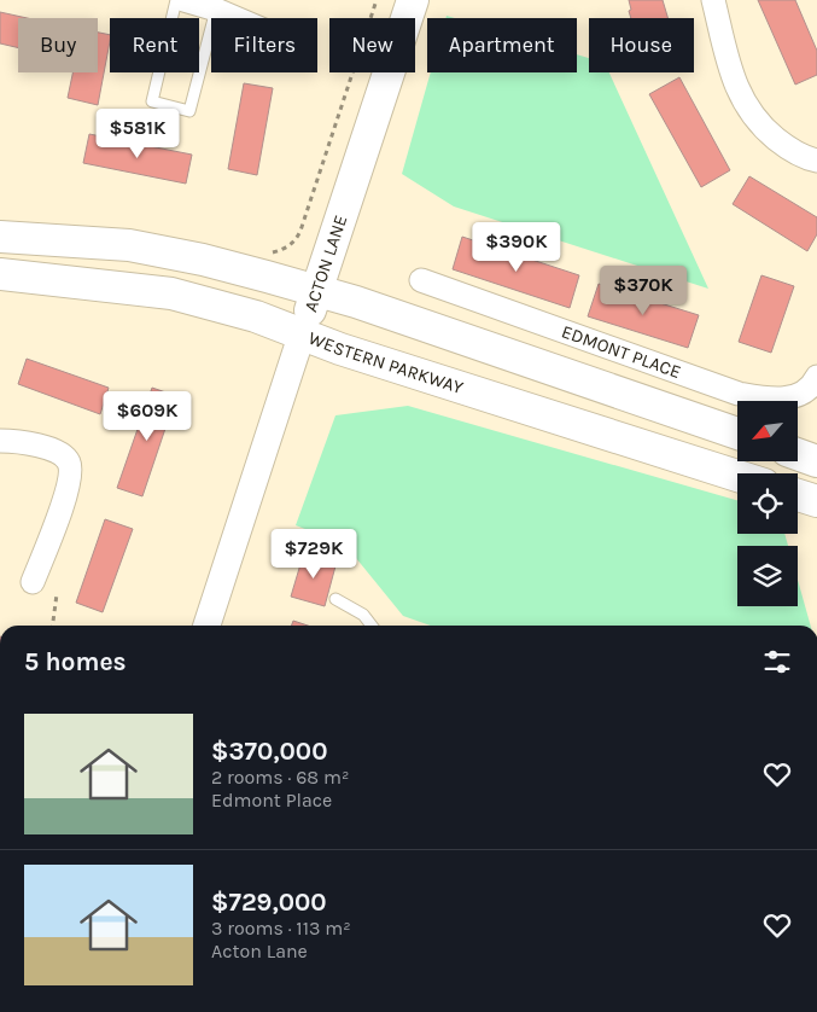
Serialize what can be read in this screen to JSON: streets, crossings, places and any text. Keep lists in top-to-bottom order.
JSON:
{
  "streets": {
    "main road": ["ACTON LANE", "WESTERN PARKWAY"],
    "street": ["EDMONT PLACE"]
  },
  "crossings": [
    ["ACTON LANE", "WESTERN PARKWAY"]
  ],
  "north": "bottom left",
  "page": {
    "chip": [
      "Buy",
      "Rent",
      "Filters",
      "New",
      "Apartment",
      "House"
    ],
    "price": [
      "$581K",
      "$390K",
      "$370K",
      "$609K",
      "$729K"
    ],
    "heading": "5 homes",
    "list": [
      {
        "name": "$370,000",
        "note": "2 rooms · 68 m² · Edmont Place"
      },
      {
        "name": "$729,000",
        "note": "3 rooms · 113 m² · Acton Lane"
      }
    ]
  }
}
